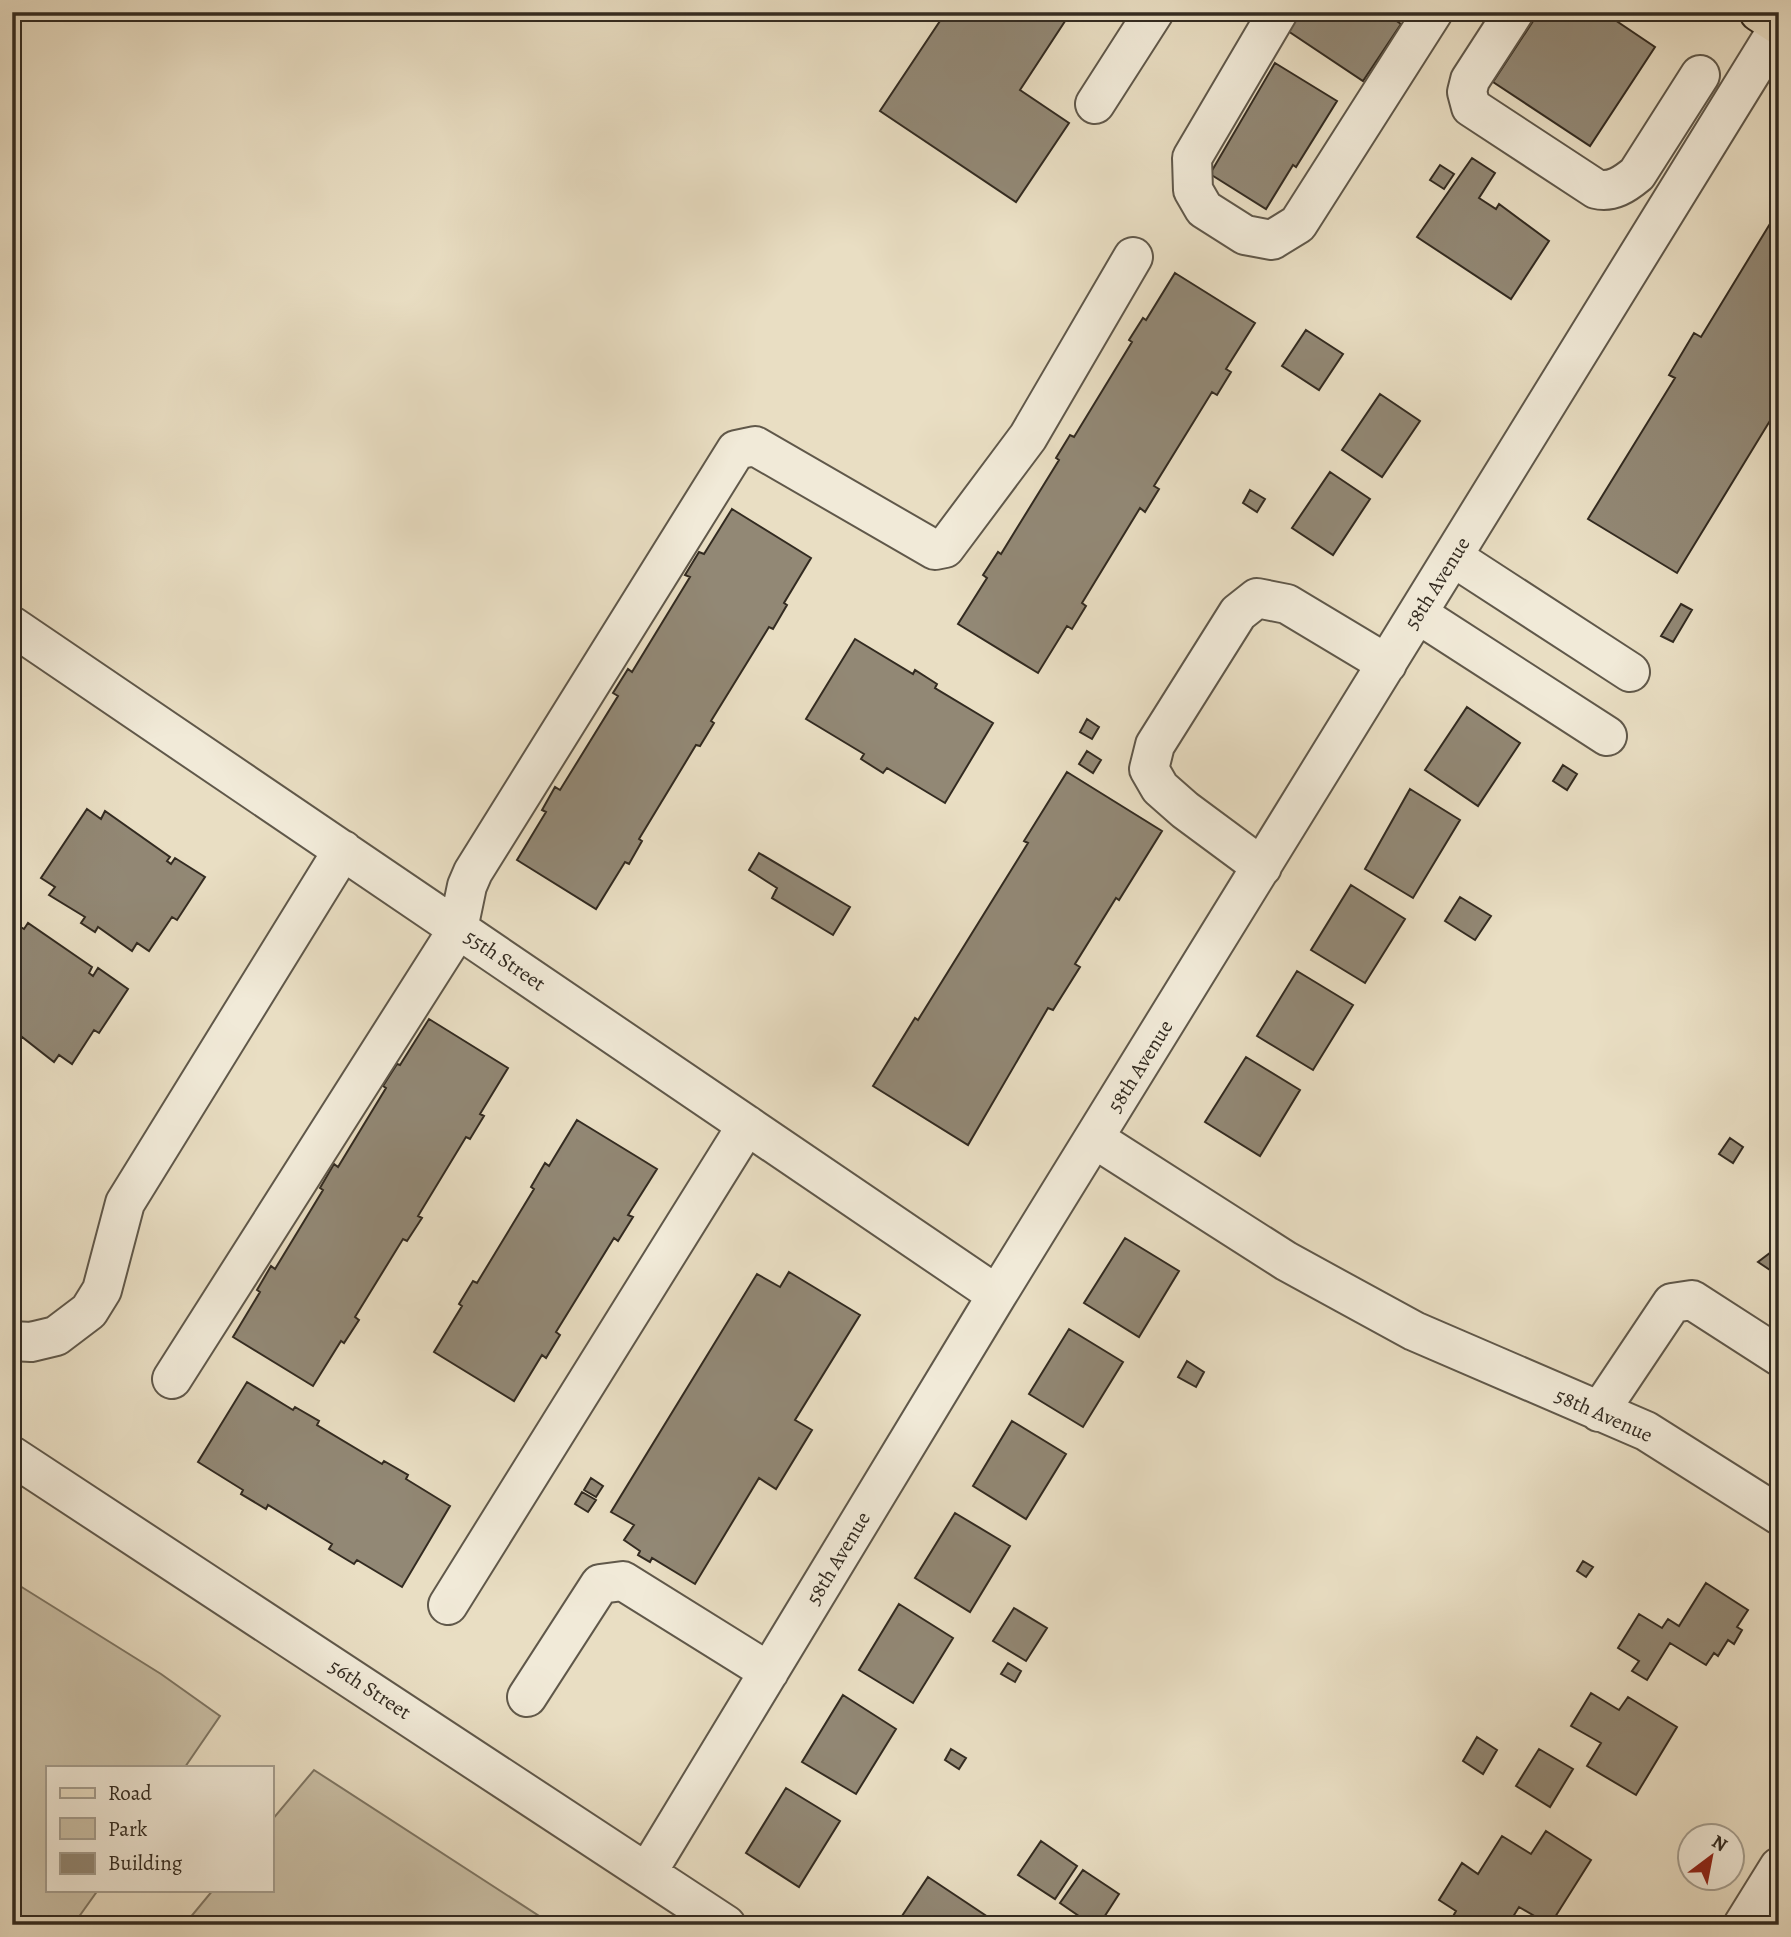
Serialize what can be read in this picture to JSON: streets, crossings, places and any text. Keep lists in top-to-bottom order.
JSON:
{
  "streets": {
    "street": ["58th Avenue", "55th Street", "56th Street"]
  },
  "crossings": [
    ["58th Avenue", "55th Street"],
    ["58th Avenue", "56th Street"]
  ],
  "legend": ["Road", "Park", "Building"],
  "north": "top right"
}
